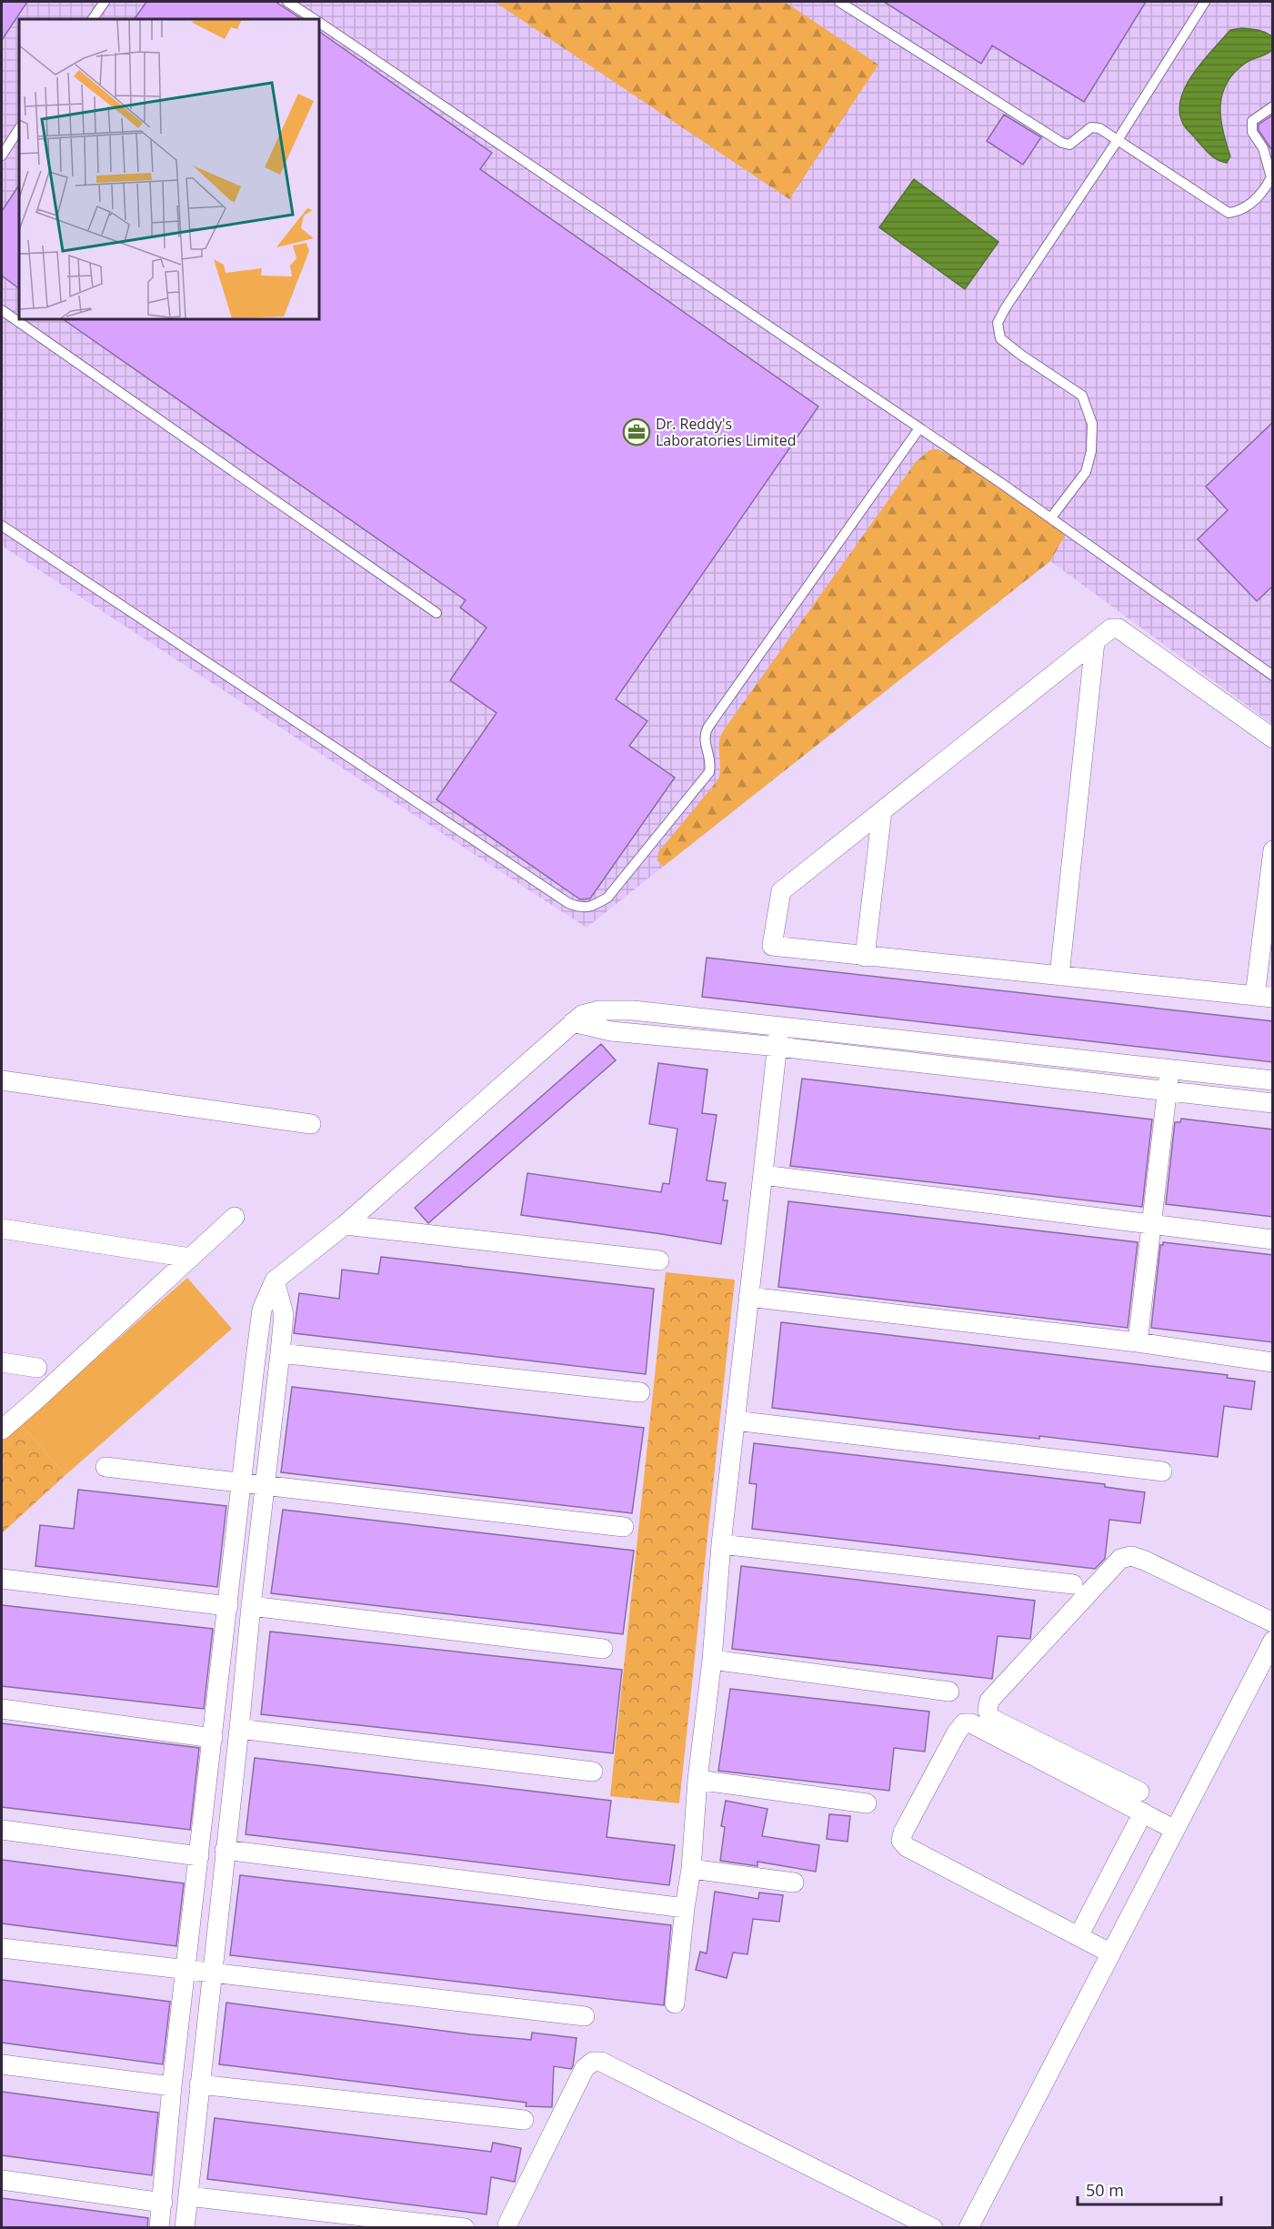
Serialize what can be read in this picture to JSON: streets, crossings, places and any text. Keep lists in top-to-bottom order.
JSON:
{
  "places": {
    "office": ["Dr. Reddy's Laboratories Limited"]
  },
  "scale_bar": "50 m"
}
